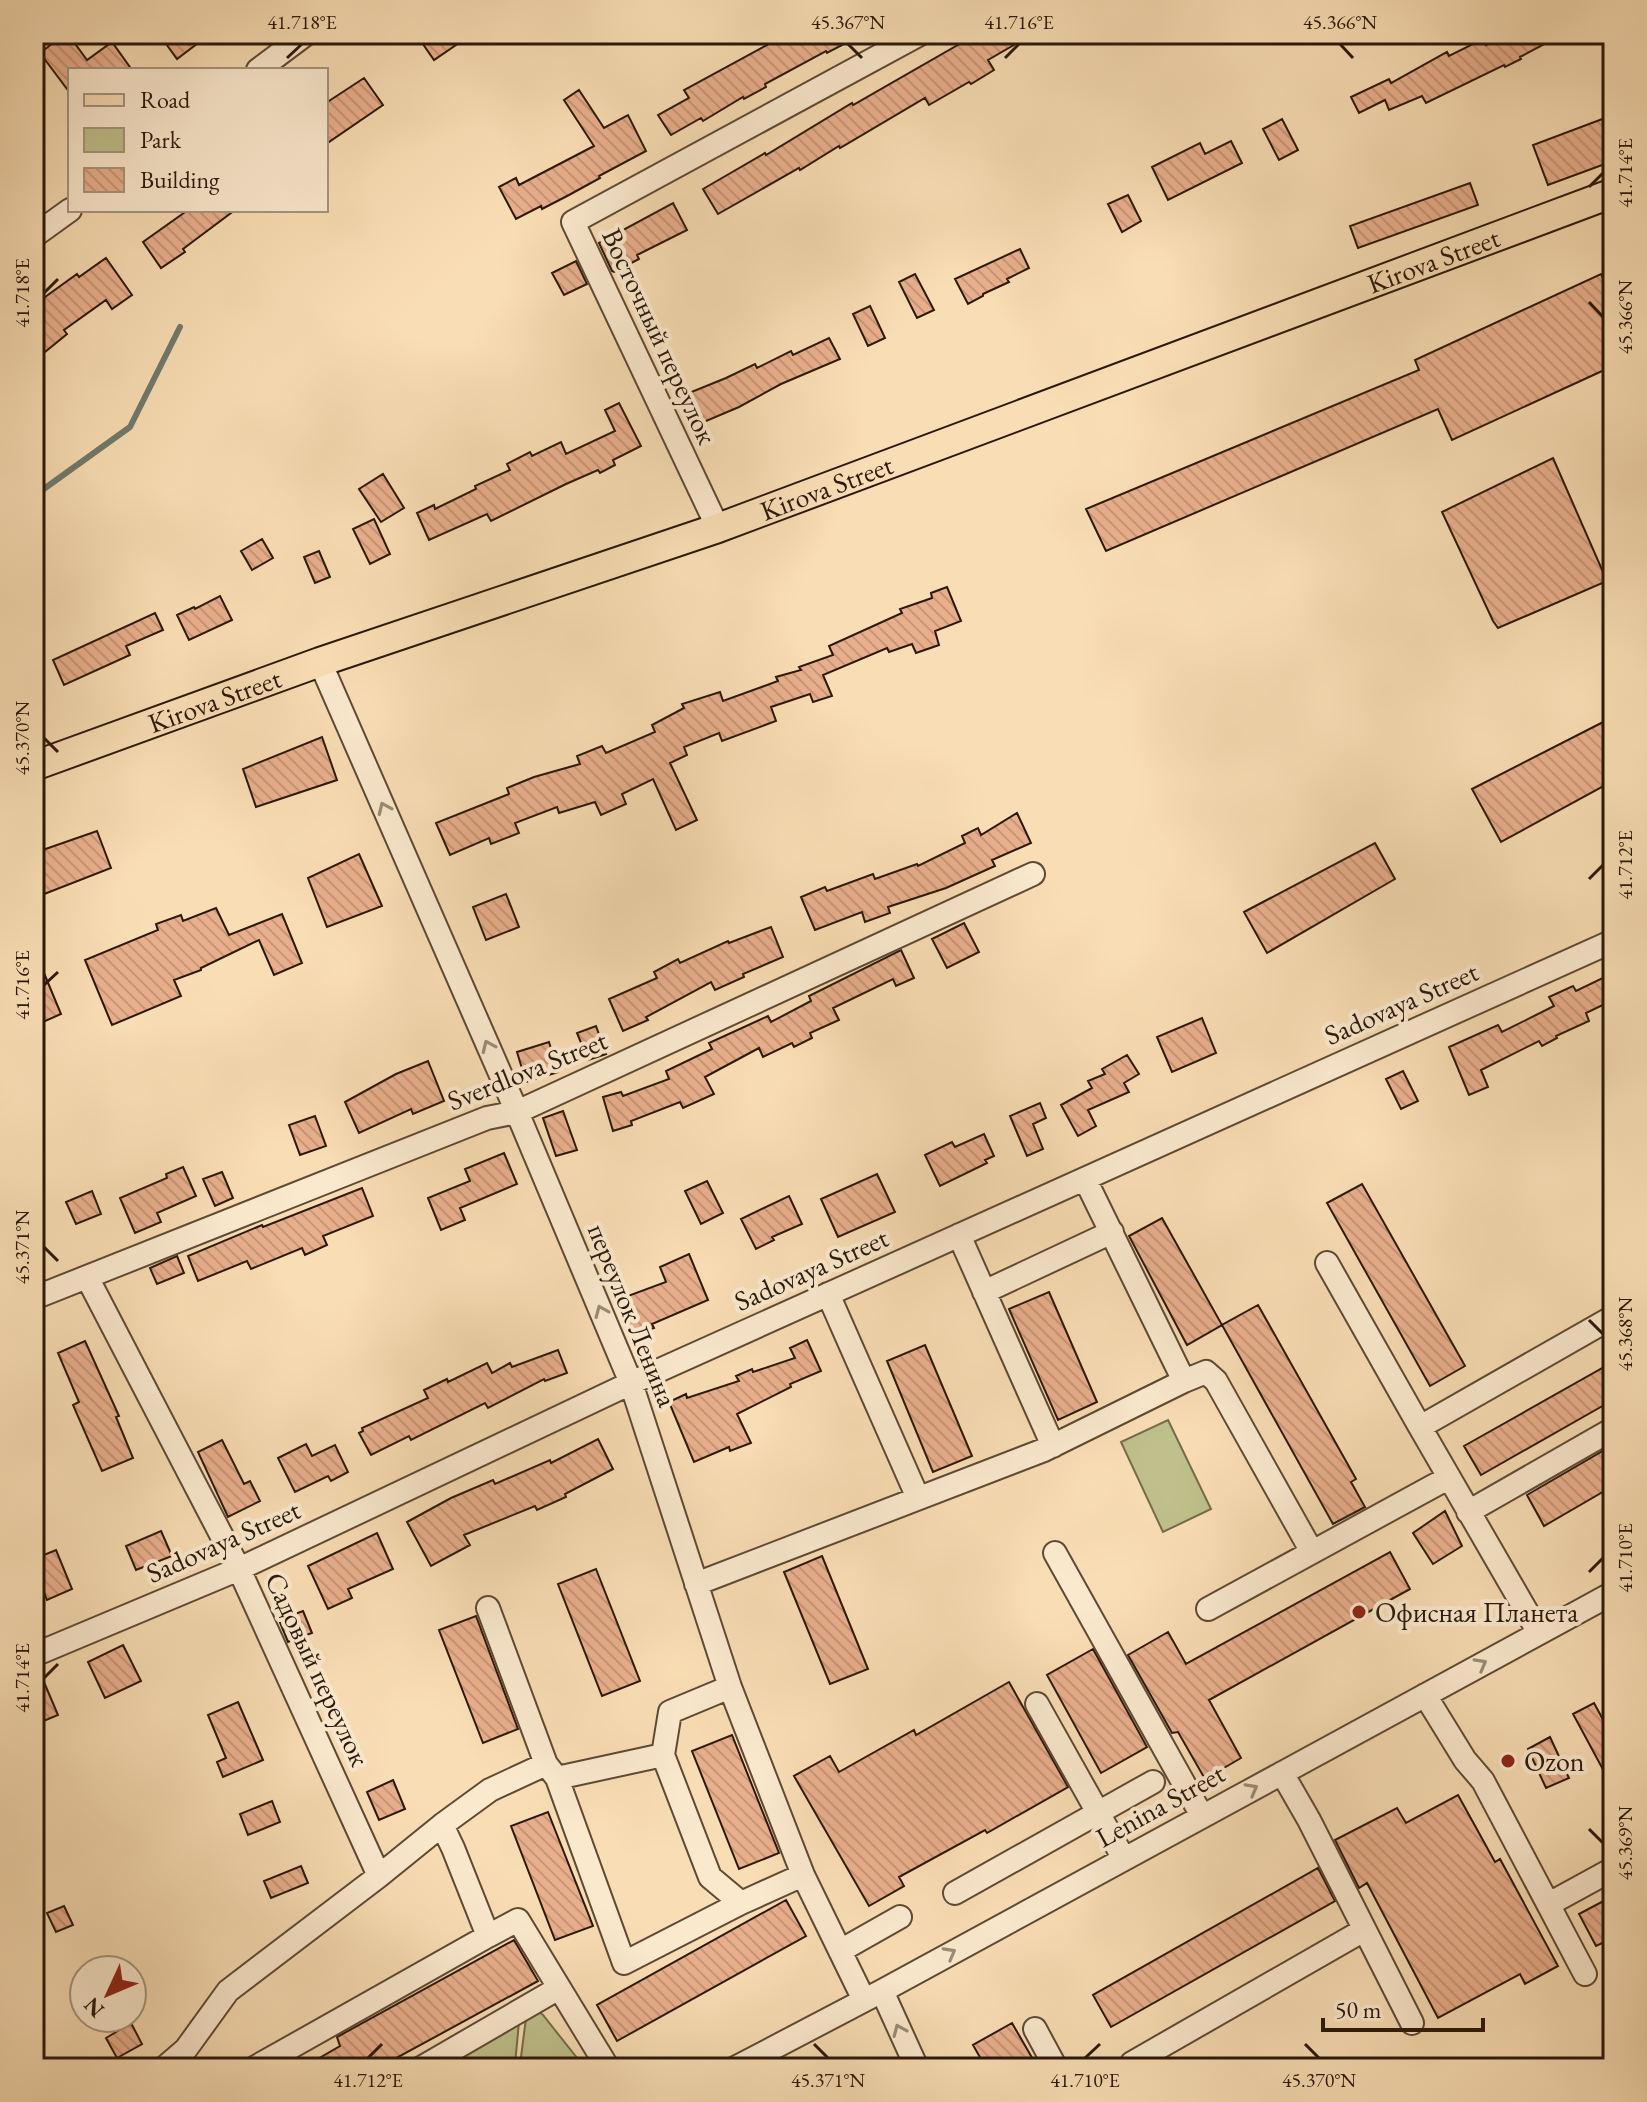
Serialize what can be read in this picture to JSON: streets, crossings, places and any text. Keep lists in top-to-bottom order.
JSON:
{
  "streets": {
    "main road": ["Kirova Street"],
    "street": [
      "Восточный переулок",
      "Sadovaya Street",
      "Sverdlova Street",
      "переулок Ленина",
      "Садовый переулок",
      "Lenina Street"
    ]
  },
  "crossings": [
    ["Kirova Street", "Восточный переулок"],
    ["Kirova Street", "переулок Ленина"],
    ["Sadovaya Street", "переулок Ленина"],
    ["Sadovaya Street", "Садовый переулок"],
    ["Sverdlova Street", "переулок Ленина"],
    ["Sverdlova Street", "Садовый переулок"],
    ["переулок Ленина", "Lenina Street"]
  ],
  "one_way": ["переулок Ленина"],
  "places": ["Офисная Планета", "Ozon"],
  "legend": ["Road", "Park", "Building"],
  "scale_bar": "50 m",
  "north": "bottom left",
  "coordinates": [
    "41.718°E",
    "45.367°N",
    "41.716°E",
    "45.366°N",
    "41.714°E",
    "45.370°N",
    "41.712°E",
    "45.371°N",
    "45.368°N",
    "41.710°E",
    "45.369°N"
  ]
}
